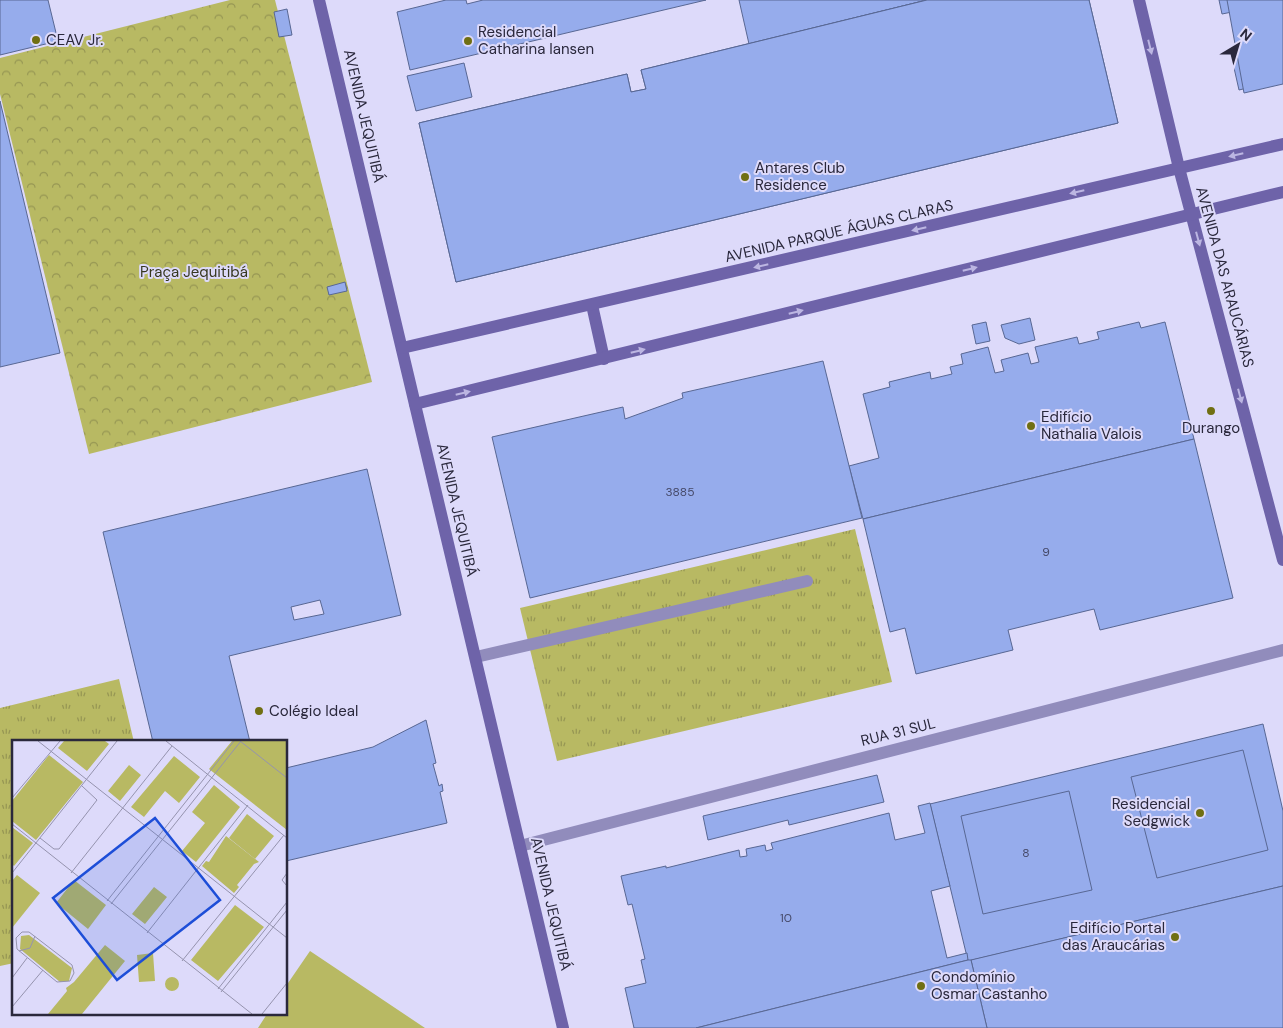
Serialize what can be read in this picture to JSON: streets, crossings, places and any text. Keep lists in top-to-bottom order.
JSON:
{
  "streets": {
    "street": [
      "AVENIDA JEQUITIBÁ",
      "AVENIDA PARQUE ÁGUAS CLARAS",
      "AVENIDA DAS ARAUCÁRIAS",
      "RUA 31 SUL"
    ]
  },
  "crossings": [
    ["AVENIDA JEQUITIBÁ", "AVENIDA PARQUE ÁGUAS CLARAS"],
    ["AVENIDA JEQUITIBÁ", "RUA 31 SUL"],
    ["AVENIDA PARQUE ÁGUAS CLARAS", "AVENIDA DAS ARAUCÁRIAS"]
  ],
  "one_way": ["AVENIDA DAS ARAUCÁRIAS"],
  "parks": ["Praça Jequitibá"],
  "places": [
    "CEAV Jr.",
    "Residencial Catharina Iansen",
    "Antares Club Residence",
    "Durango",
    "Edifício Nathalia Valois",
    "Colégio Ideal",
    "Residencial Sedgwick",
    "Edifício Portal das Araucárias",
    "Condomínio Osmar Castanho"
  ],
  "house_numbers": [
    "3885",
    "9",
    "8",
    "10"
  ],
  "north": "top right"
}
